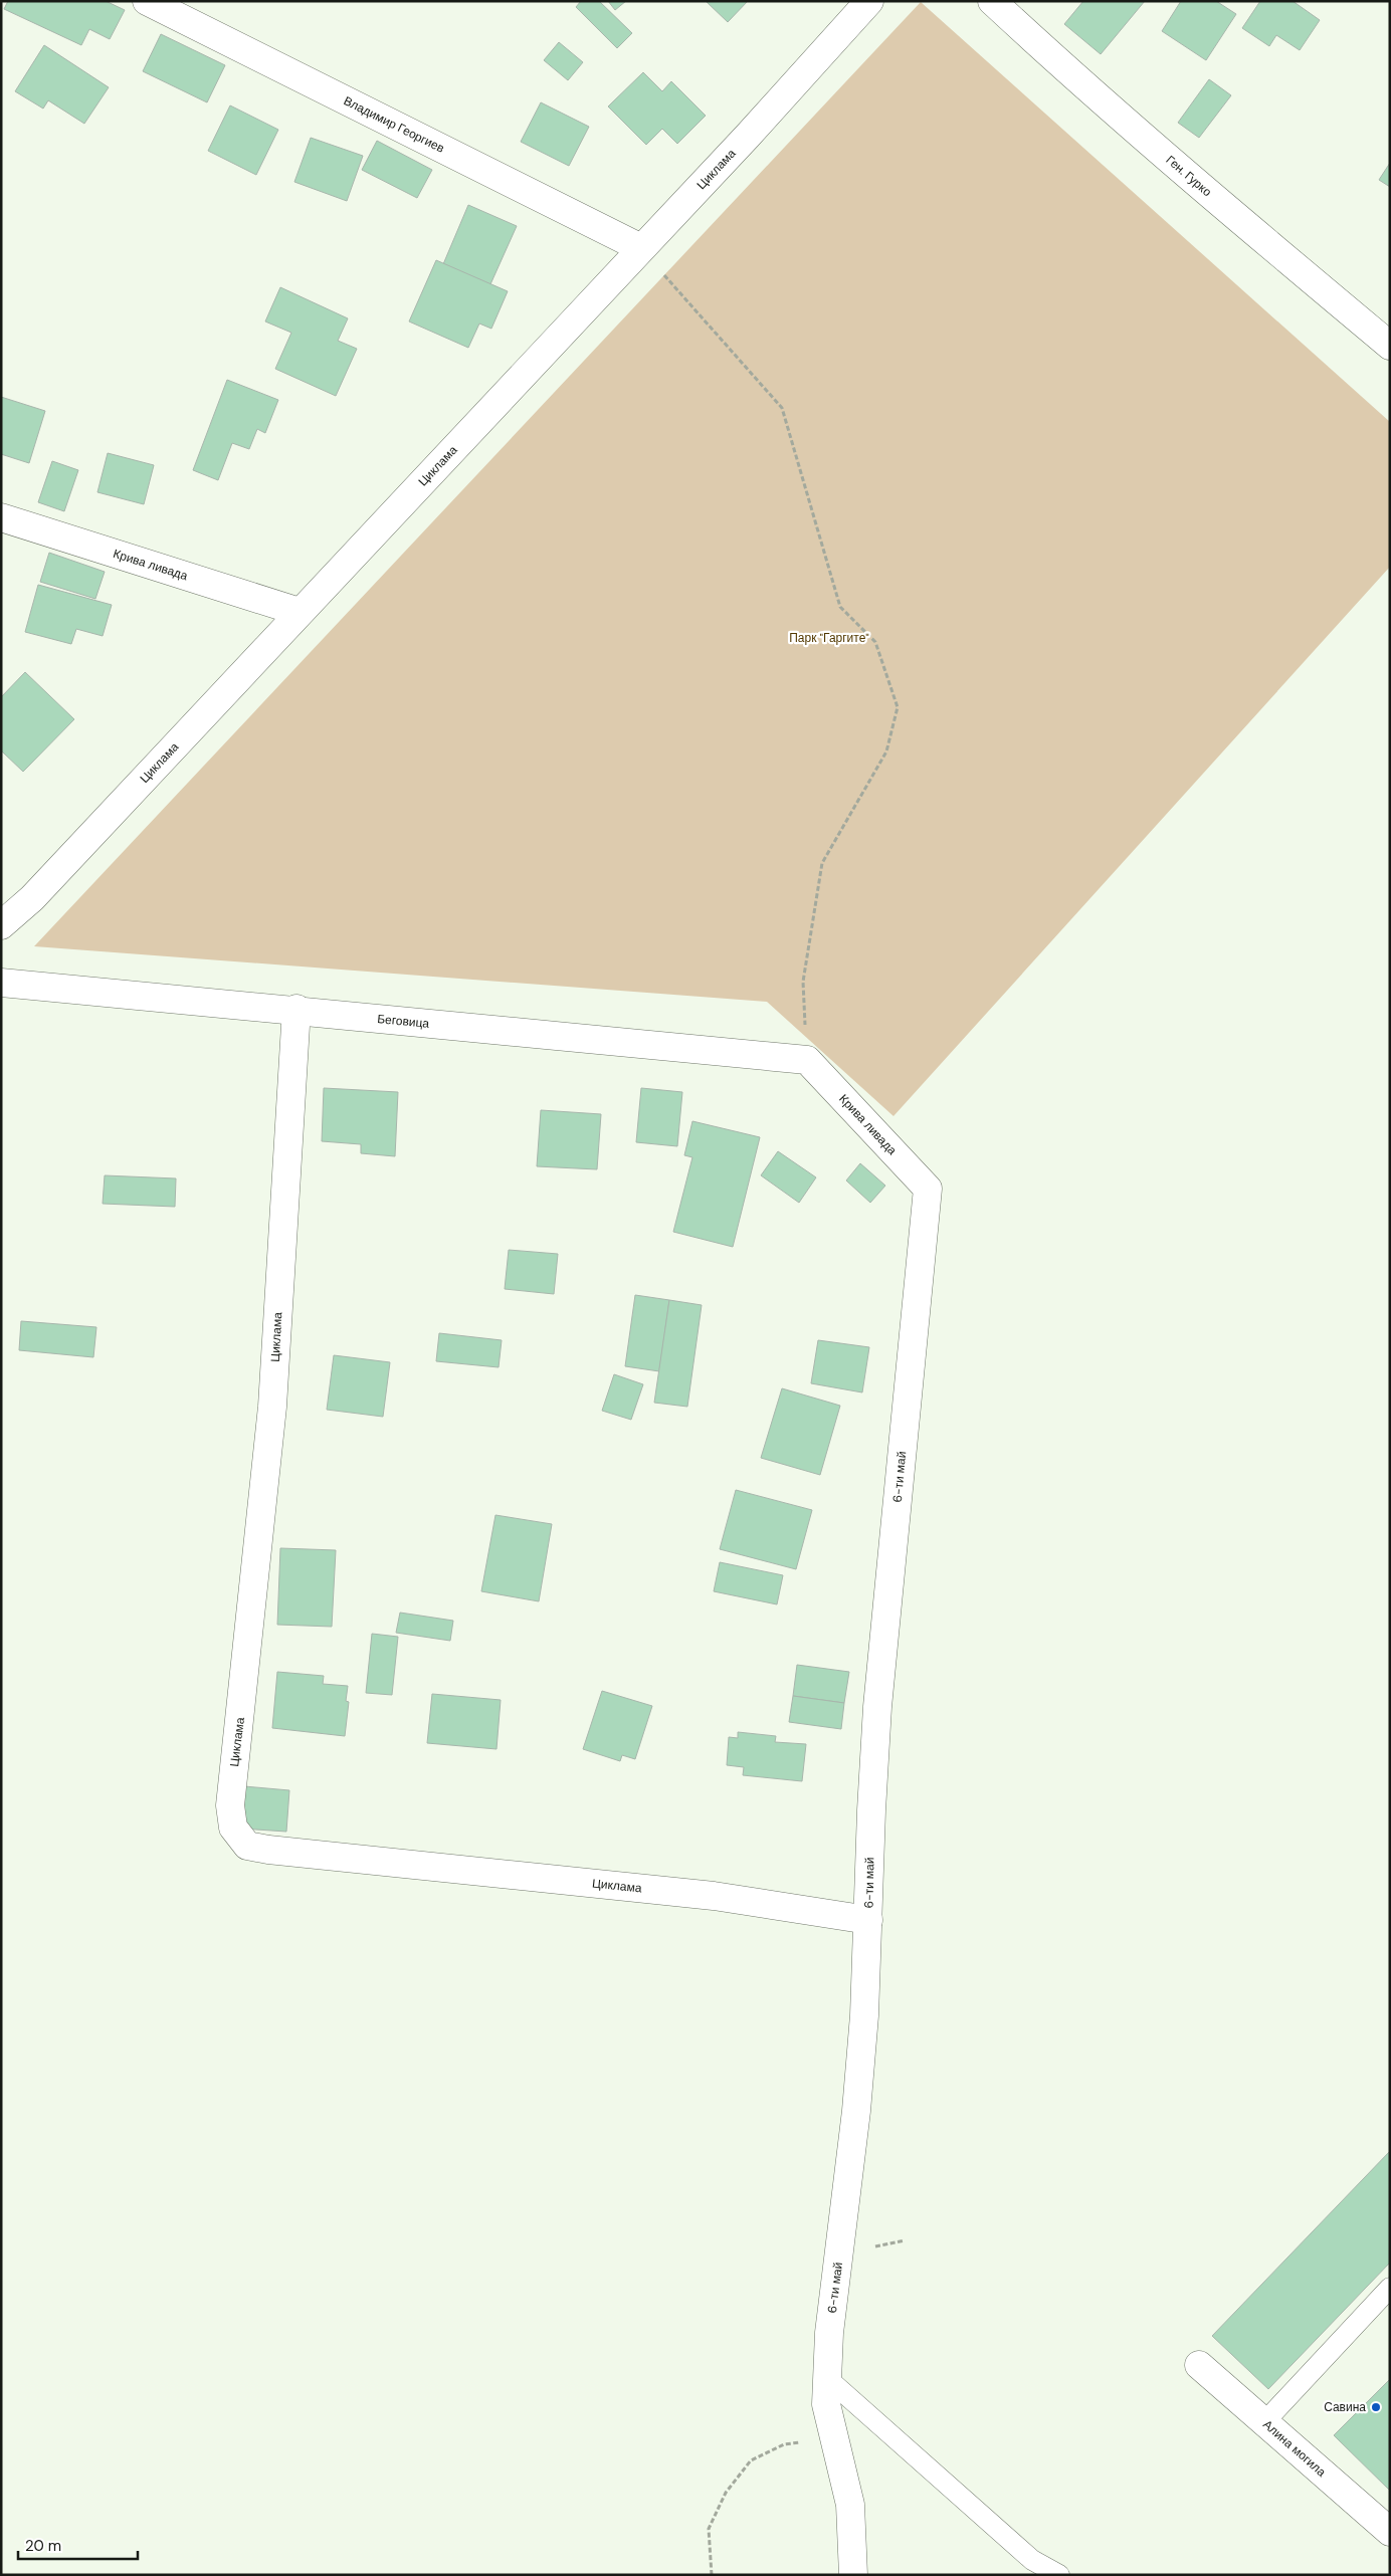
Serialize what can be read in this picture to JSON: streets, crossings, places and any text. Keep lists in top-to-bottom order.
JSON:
{
  "streets": {
    "street": [
      "Владимир Георгиев",
      "Циклама",
      "Ген. Гурко",
      "Крива ливада",
      "Беговица",
      "6-ти май",
      "Алина могила"
    ]
  },
  "crossings": [
    ["Владимир Георгиев", "Циклама"],
    ["Циклама", "Крива ливада"],
    ["Циклама", "Беговица"],
    ["Циклама", "6-ти май"],
    ["Крива ливада", "Беговица"],
    ["Крива ливада", "6-ти май"]
  ],
  "parks": ["Парк \"Гаргите\""],
  "places": ["Савина"],
  "scale_bar": "20 m"
}
